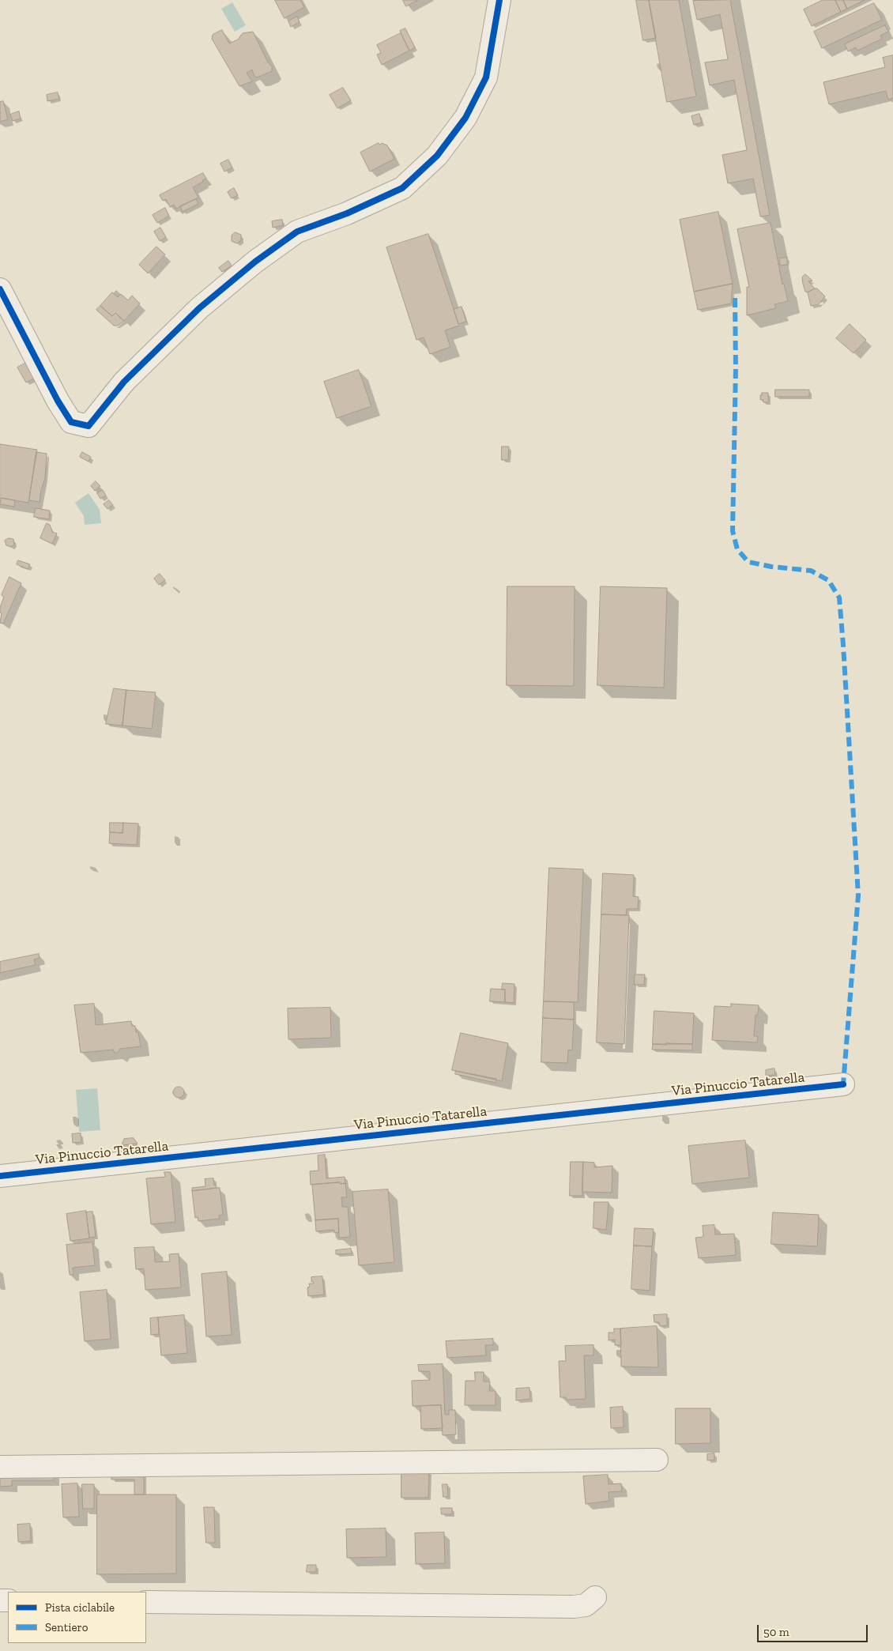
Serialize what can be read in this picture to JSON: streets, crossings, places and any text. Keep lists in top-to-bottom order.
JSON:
{
  "streets": {
    "street": ["Via Pinuccio Tatarella"]
  },
  "legend": ["Pista ciclabile", "Sentiero"],
  "scale_bar": "50 m"
}
